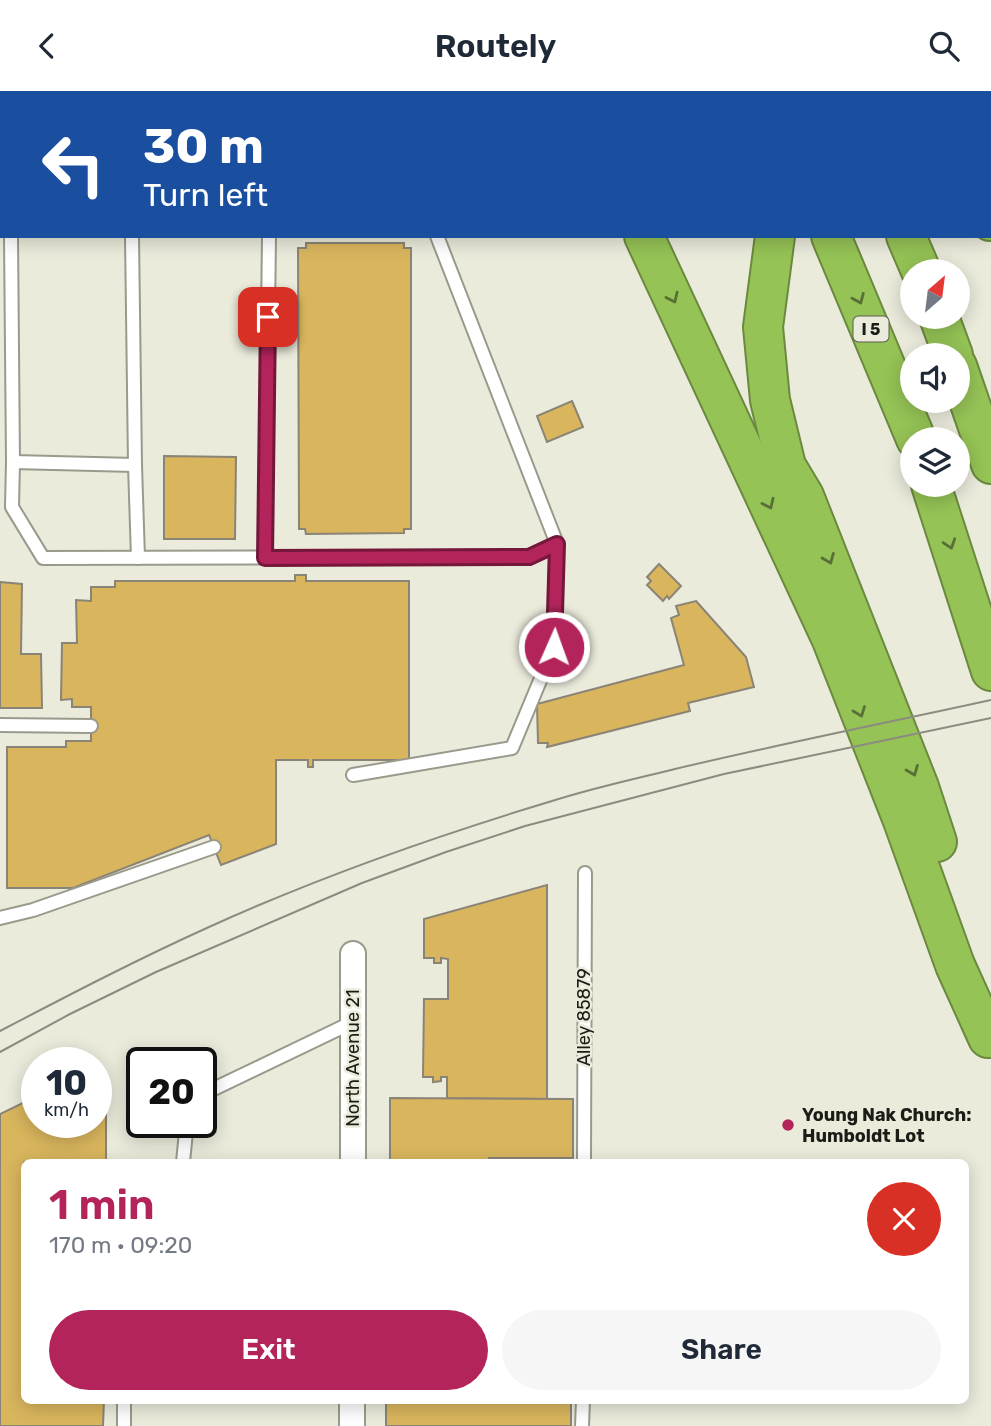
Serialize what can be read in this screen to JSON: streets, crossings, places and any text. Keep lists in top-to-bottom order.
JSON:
{
  "streets": {
    "highway": ["I 5"],
    "street": ["North Avenue 21"],
    "lane": ["Alley 85879"]
  },
  "places": ["Young Nak Church: Humboldt Lot"],
  "north": "top right",
  "page": {
    "header": "Routely",
    "turn": ["30 m", "Turn left"],
    "speed": "10 km/h",
    "limit": "20",
    "heading": ["1 min", "170 m · 09:20"],
    "buttons": ["Exit", "Share"]
  }
}
